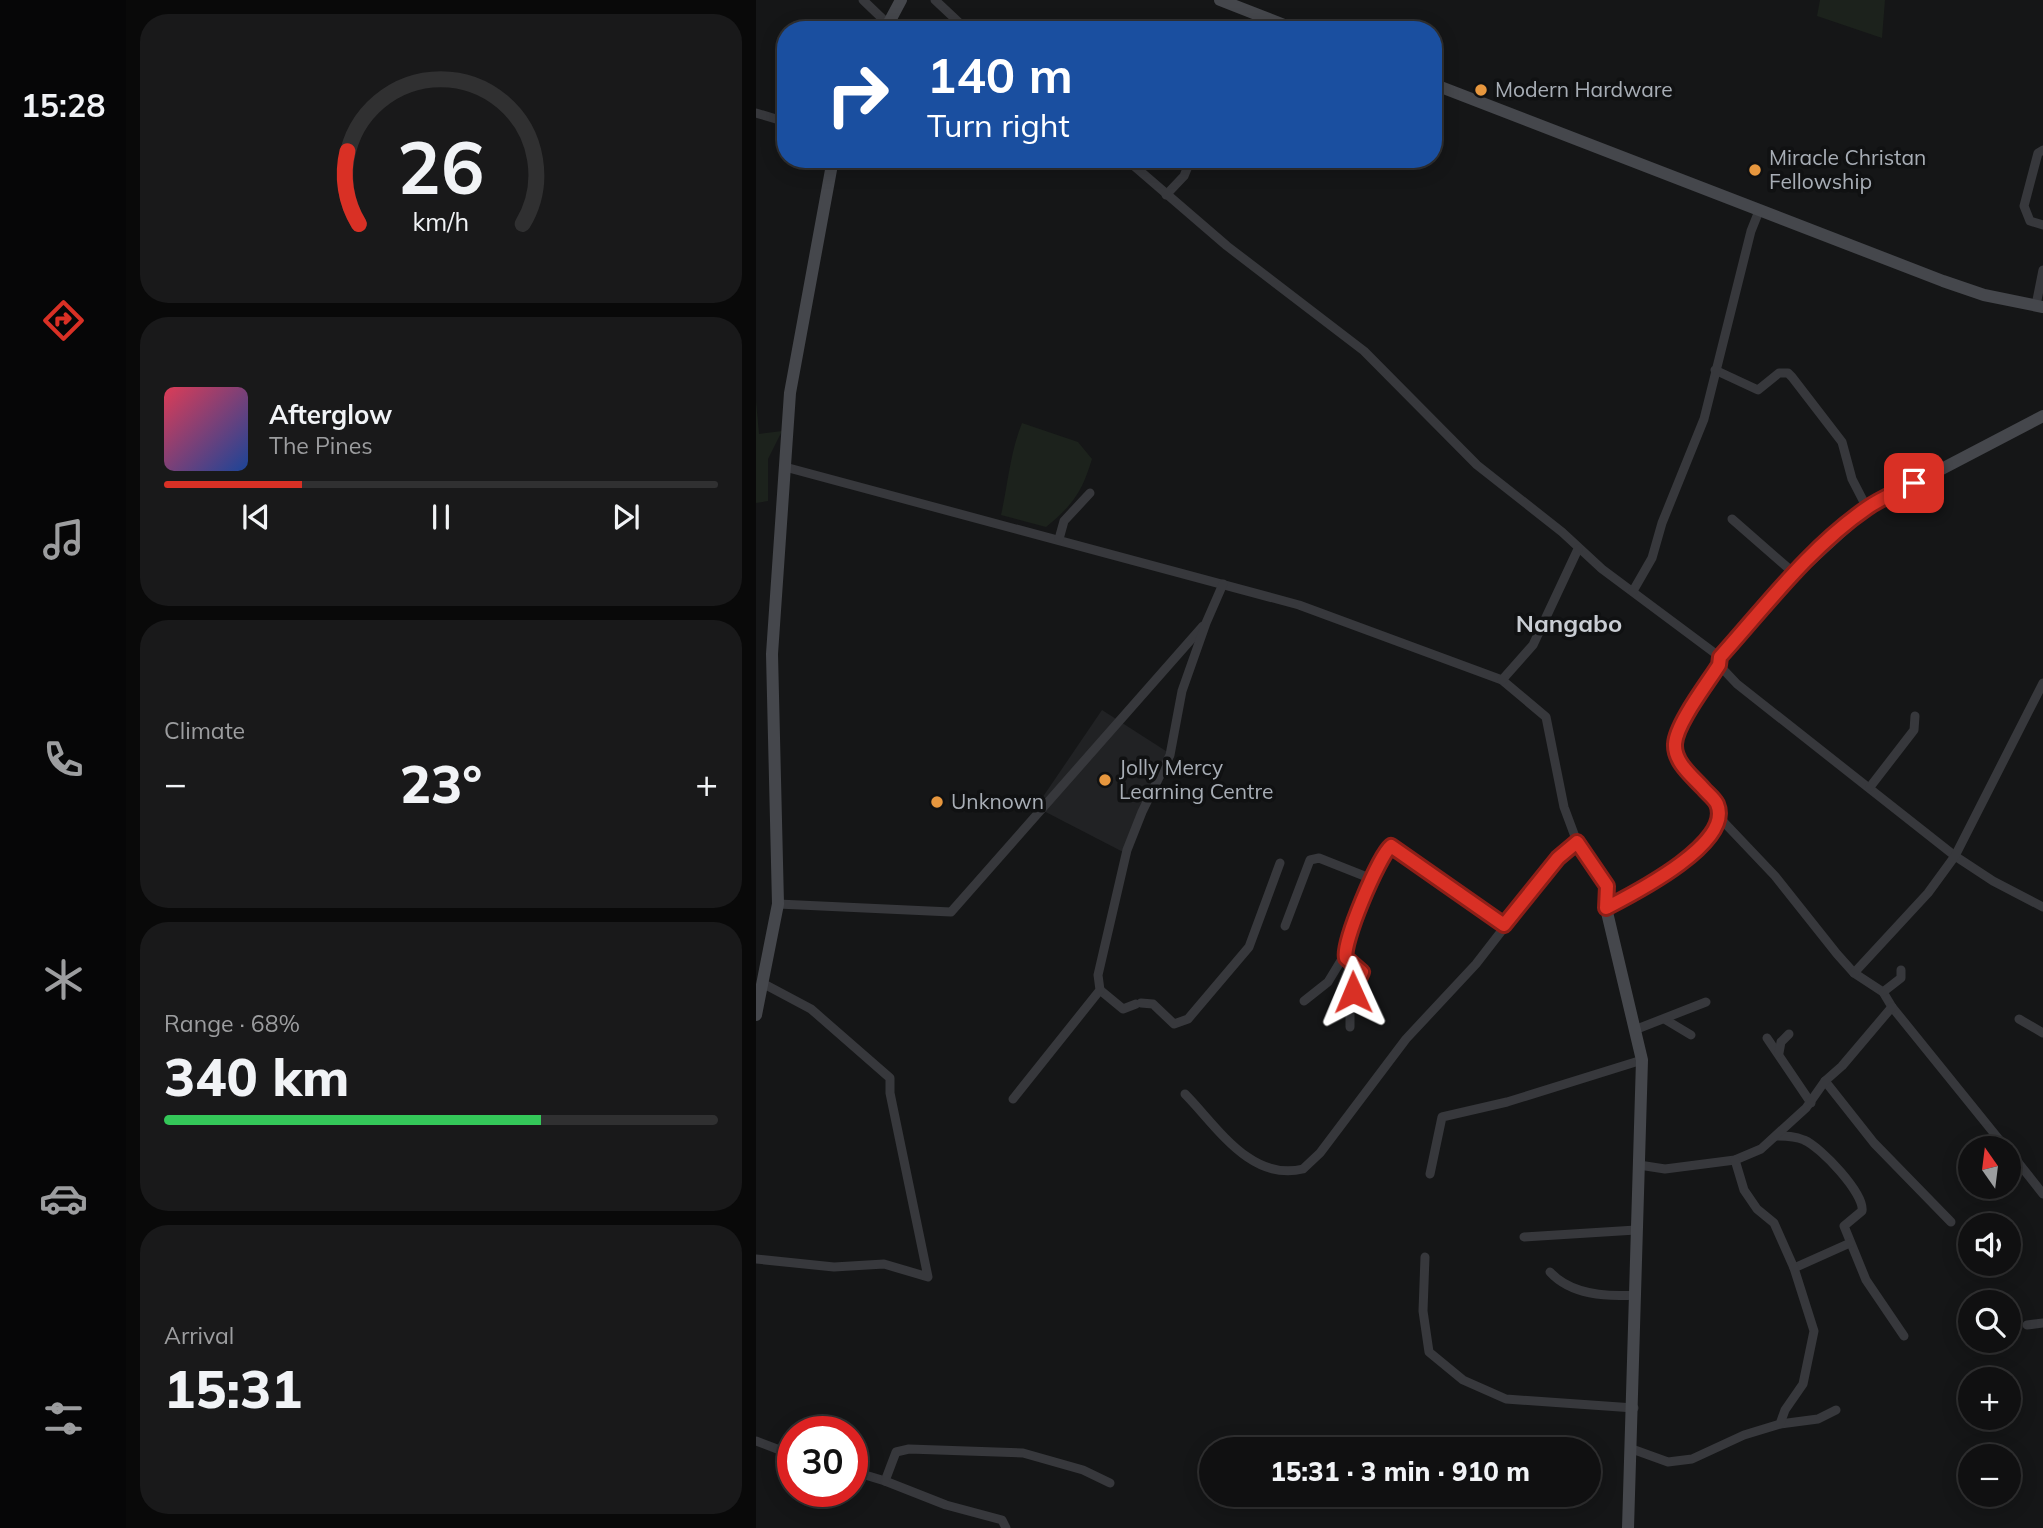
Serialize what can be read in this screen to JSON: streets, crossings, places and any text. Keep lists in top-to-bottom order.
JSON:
{
  "districts": ["Nangabo"],
  "places": [
    "Modern Hardware",
    "Miracle Christan Fellowship",
    "Jolly Mercy Learning Centre",
    "Unknown"
  ],
  "north": "top",
  "page": {
    "tabs": "15:28",
    "turn": ["140 m", "Turn right"],
    "song": ["Afterglow", "The Pines"],
    "tile": [
      "Climate",
      ["Range · 68%", "340 km"],
      ["Arrival", "15:31"]
    ],
    "heat": ["−", "23°", "+"],
    "map_buttons": ["+", "−"],
    "limit": "30",
    "trip": "15:31 · 3 min · 910 m",
    "gauge": ["26", "km/h"]
  }
}
